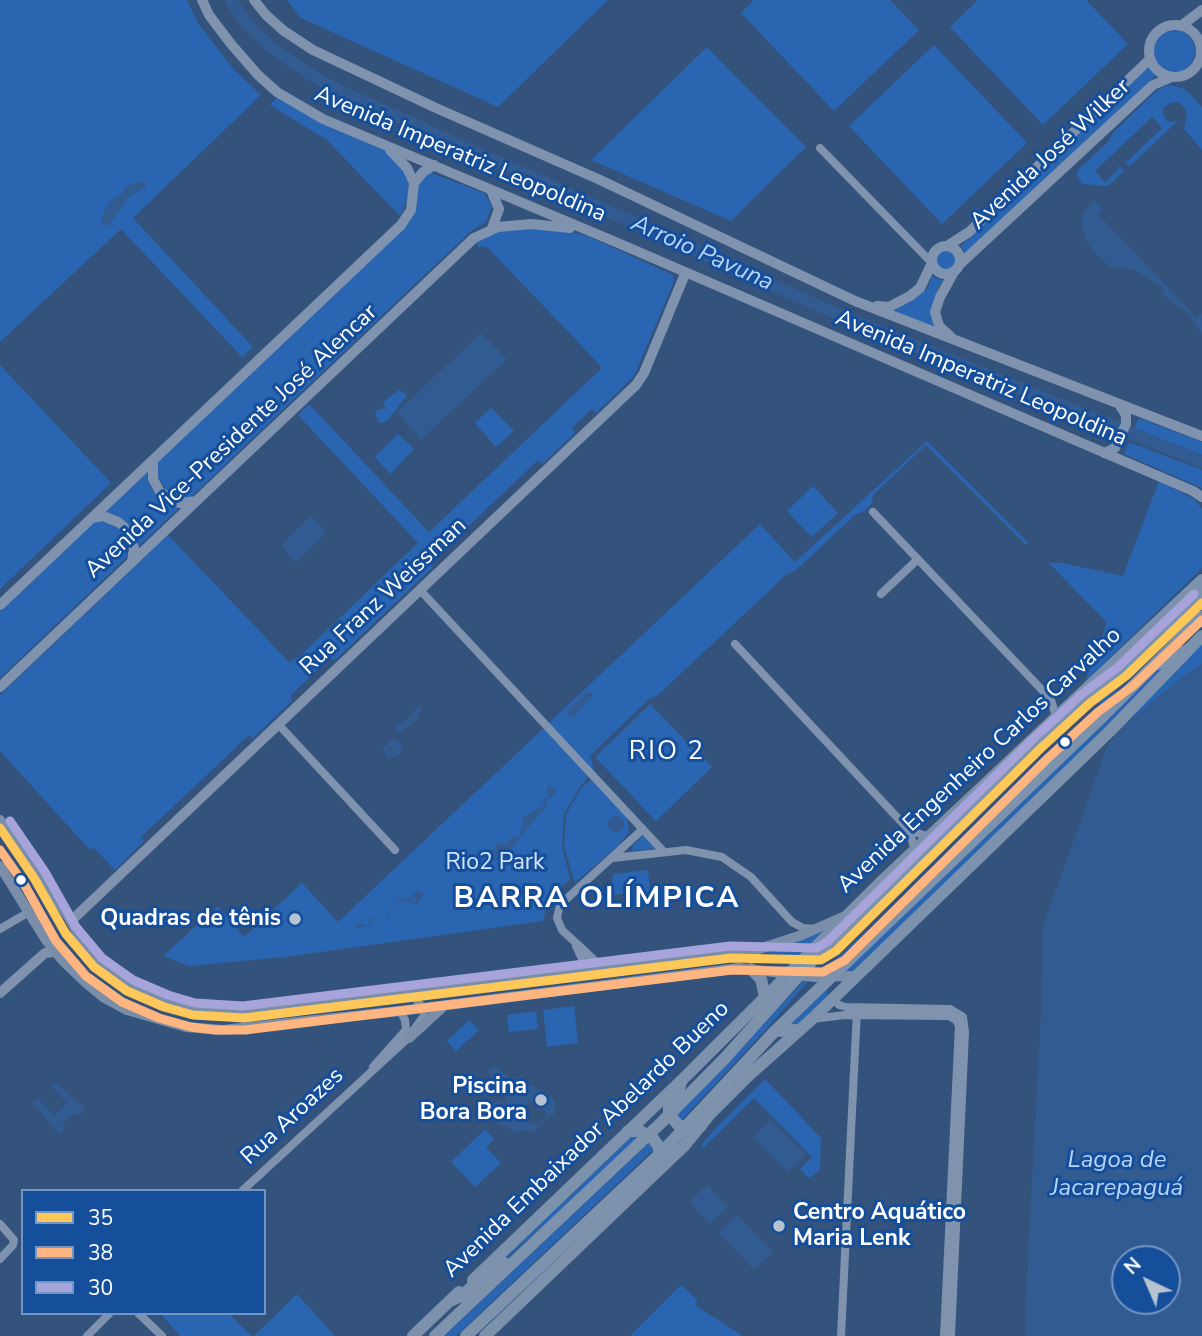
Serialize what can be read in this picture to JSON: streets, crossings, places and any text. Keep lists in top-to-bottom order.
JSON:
{
  "streets": {
    "highway": ["Avenida Engenheiro Carlos Carvalho", "Avenida Embaixador Abelardo Bueno"],
    "street": [
      "Avenida Imperatriz Leopoldina",
      "Avenida José Wilker",
      "Avenida Vice-Presidente José Alencar",
      "Rua Franz Weissman",
      "Rua Aroazes"
    ]
  },
  "crossings": [
    ["Avenida Imperatriz Leopoldina", "Avenida José Wilker"],
    ["Avenida Imperatriz Leopoldina", "Avenida Vice-Presidente José Alencar"],
    ["Avenida Imperatriz Leopoldina", "Rua Franz Weissman"],
    ["Avenida Engenheiro Carlos Carvalho", "Avenida Embaixador Abelardo Bueno"]
  ],
  "districts": ["RIO 2", "BARRA OLÍMPICA"],
  "water": ["Arroio Pavuna", "Lagoa de Jacarepaguá"],
  "parks": ["Rio2 Park"],
  "places": ["Quadras de tênis", "Piscina Bora Bora", "Centro Aquático Maria Lenk"],
  "lines": ["transit line 30", "transit line 35", "transit line 38"],
  "legend": ["35", "38", "30"],
  "north": "top left"
}
